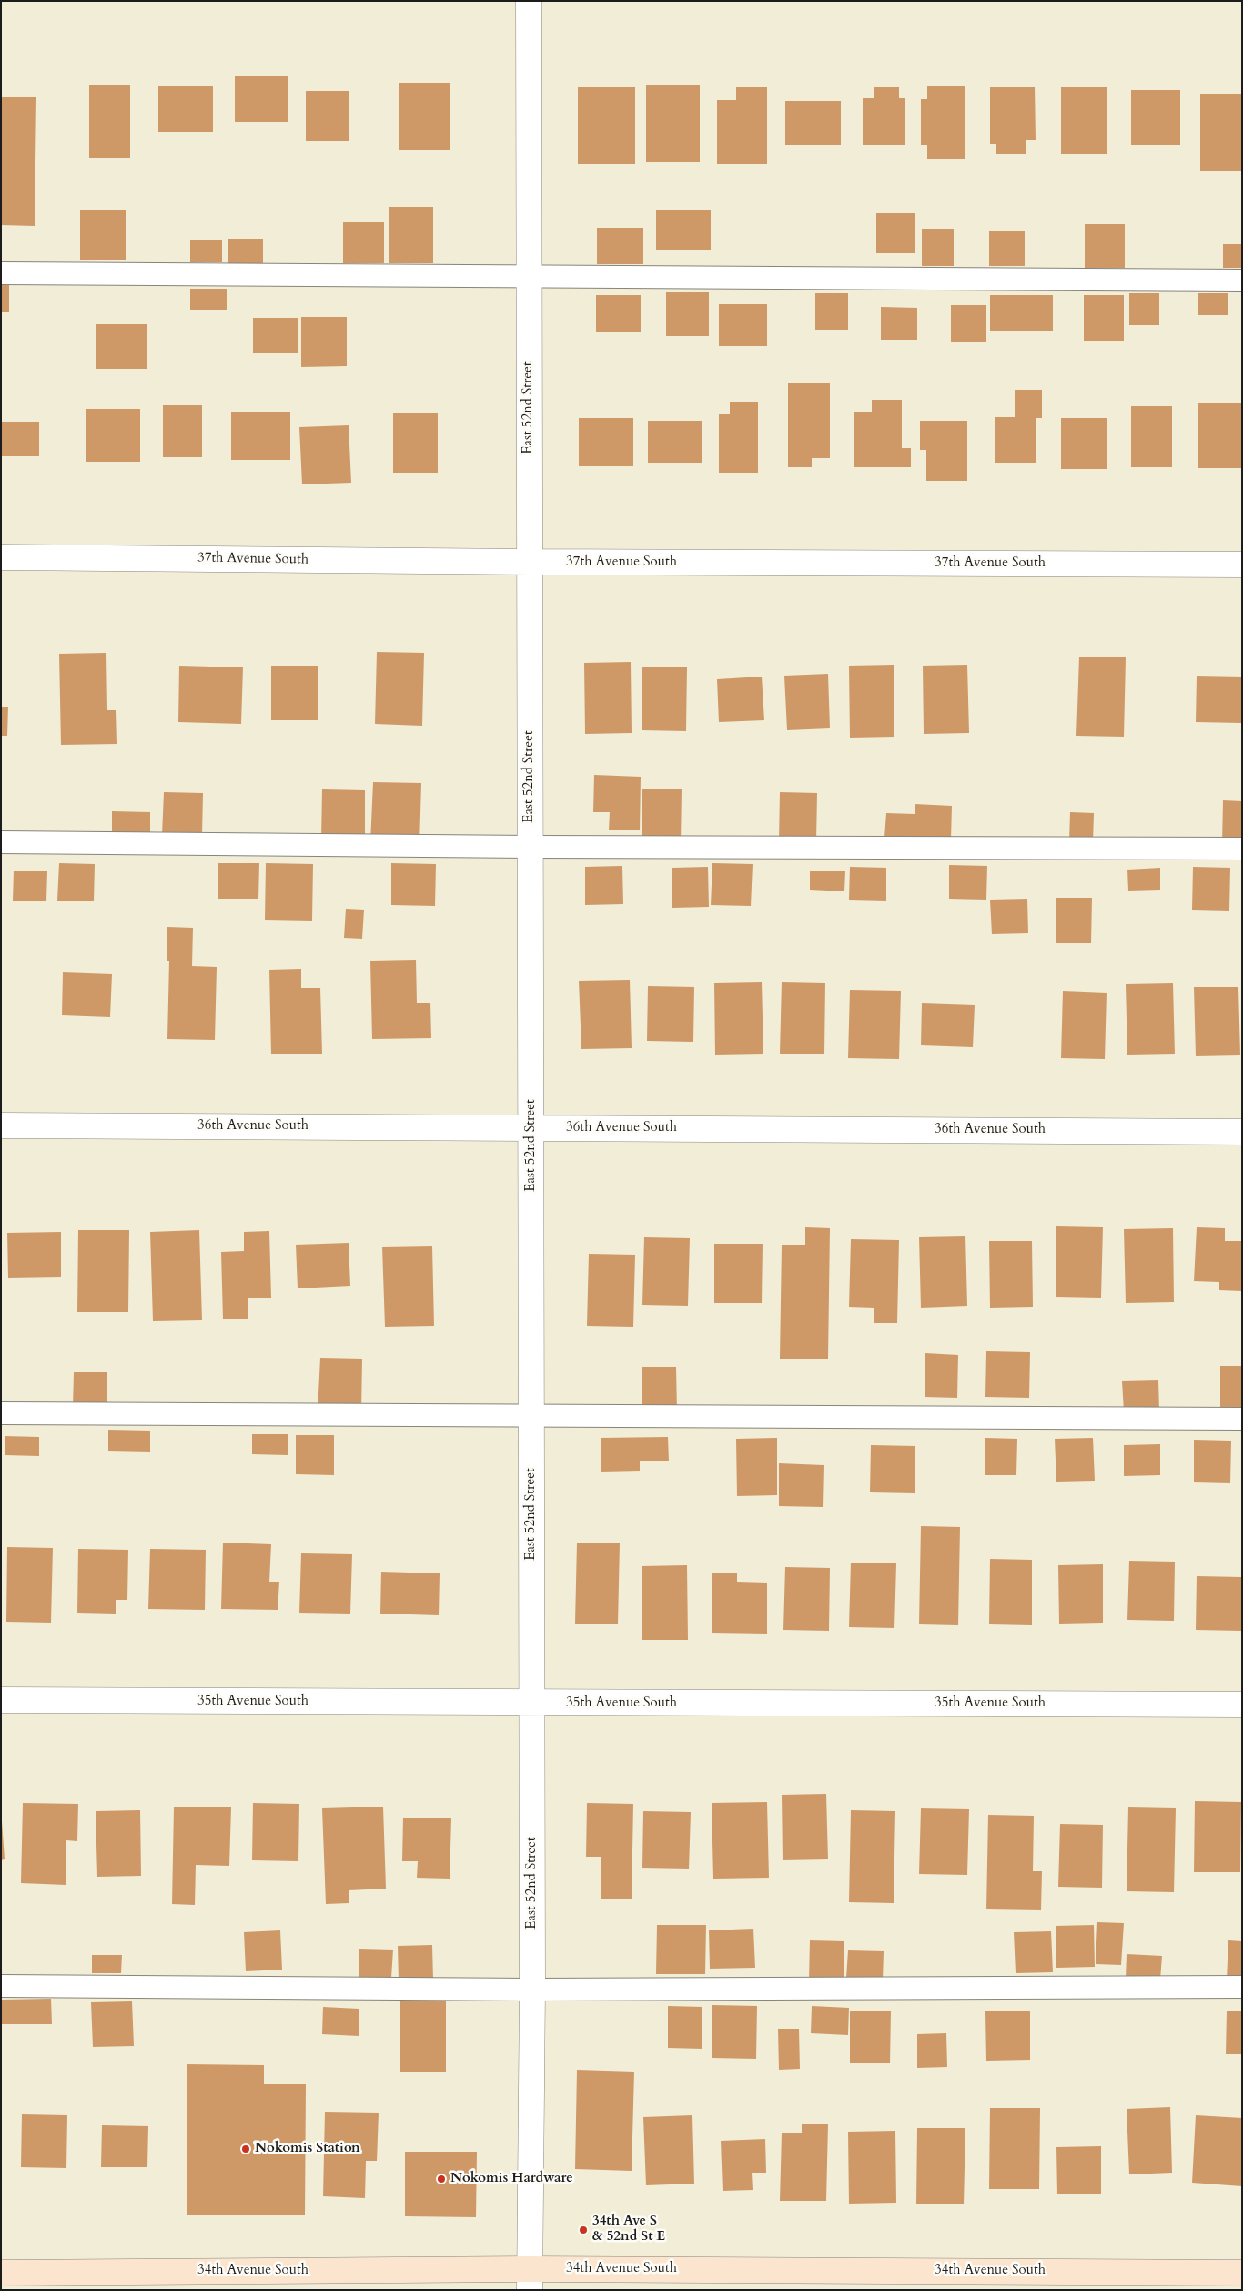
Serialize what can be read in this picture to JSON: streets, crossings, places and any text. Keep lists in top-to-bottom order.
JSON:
{
  "streets": {
    "street": [
      "East 52nd Street",
      "37th Avenue South",
      "36th Avenue South",
      "35th Avenue South",
      "34th Avenue South"
    ]
  },
  "crossings": [
    ["East 52nd Street", "37th Avenue South"],
    ["East 52nd Street", "36th Avenue South"],
    ["East 52nd Street", "35th Avenue South"],
    ["East 52nd Street", "34th Avenue South"]
  ],
  "places": ["Nokomis Station", "Nokomis Hardware", "34th Ave S & 52nd St E"]
}
